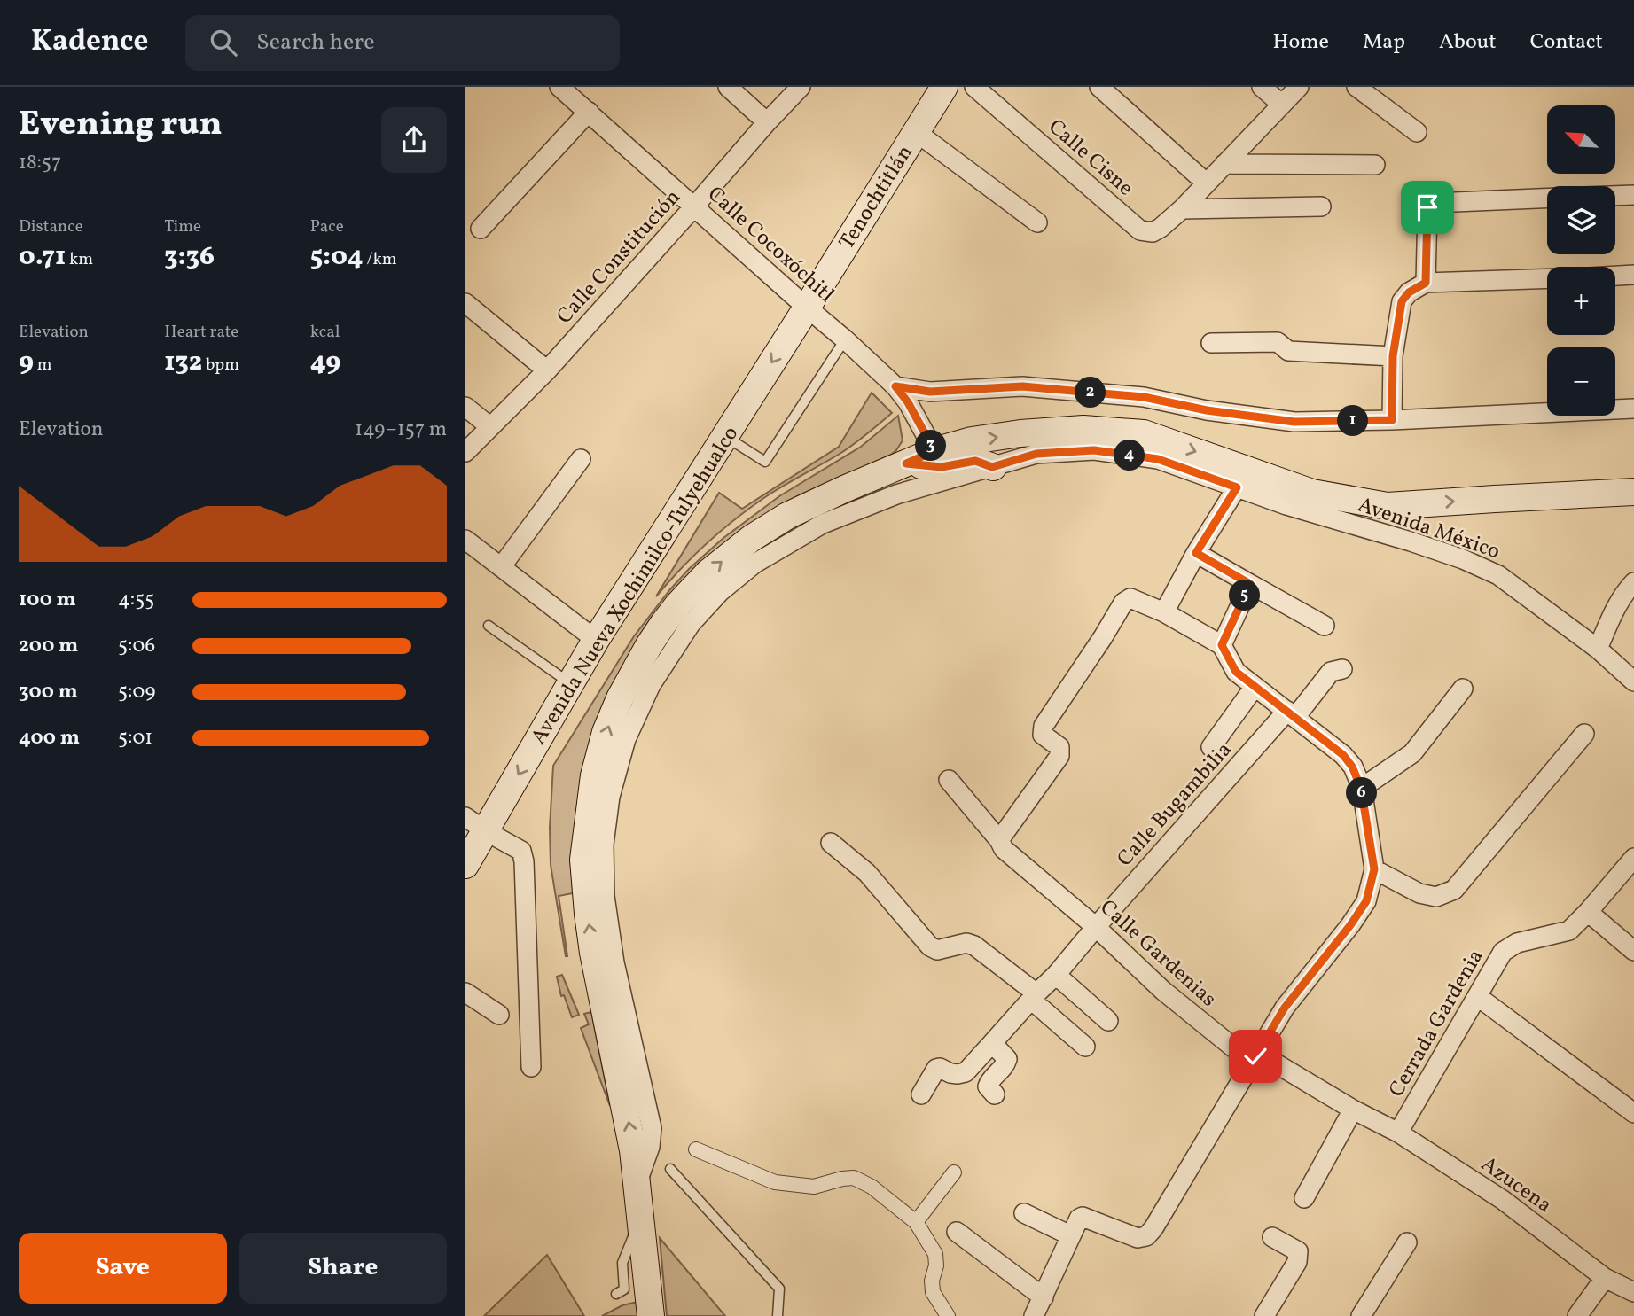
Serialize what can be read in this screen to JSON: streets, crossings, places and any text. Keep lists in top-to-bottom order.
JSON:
{
  "streets": {
    "main road": ["Tenochtitlán", "Avenida Nueva Xochimilco-Tulyehualco"],
    "street": [
      "Calle Cisne",
      "Calle Cocoxóchitl",
      "Calle Constitución",
      "Avenida México",
      "Calle Bugambilia",
      "Calle Gardenias",
      "Cerrada Gardenia",
      "Azucena"
    ]
  },
  "crossings": [
    ["Tenochtitlán", "Calle Cocoxóchitl"],
    ["Tenochtitlán", "Avenida Nueva Xochimilco-Tulyehualco"],
    ["Calle Cocoxóchitl", "Calle Constitución"],
    ["Calle Cocoxóchitl", "Avenida Nueva Xochimilco-Tulyehualco"],
    ["Calle Bugambilia", "Calle Gardenias"],
    ["Calle Gardenias", "Cerrada Gardenia"],
    ["Calle Gardenias", "Azucena"],
    ["Cerrada Gardenia", "Azucena"]
  ],
  "one_way": ["Avenida Nueva Xochimilco-Tulyehualco"],
  "north": "top left",
  "page": {
    "header": "Kadence",
    "search": "Search here",
    "nav": [
      "Home",
      "Map",
      "About",
      "Contact"
    ],
    "heading": ["Evening run", "18:57"],
    "map_buttons": ["+", "−"],
    "stats": [
      ["Distance", "0.71 km"],
      ["Time", "3:36"],
      ["Pace", "5:04 /km"],
      ["Elevation", "9 m"],
      ["Heart rate", "132 bpm"],
      ["kcal", "49"]
    ],
    "pins": [
      "2",
      "1",
      "3",
      "4",
      "5",
      "6"
    ],
    "chart": ["Elevation", "149–157 m"],
    "list": [
      {
        "name": "100 m",
        "note": "4:55"
      },
      {
        "name": "200 m",
        "note": "5:06"
      },
      {
        "name": "300 m",
        "note": "5:09"
      },
      {
        "name": "400 m",
        "note": "5:01"
      }
    ],
    "buttons": ["Save", "Share"]
  }
}
